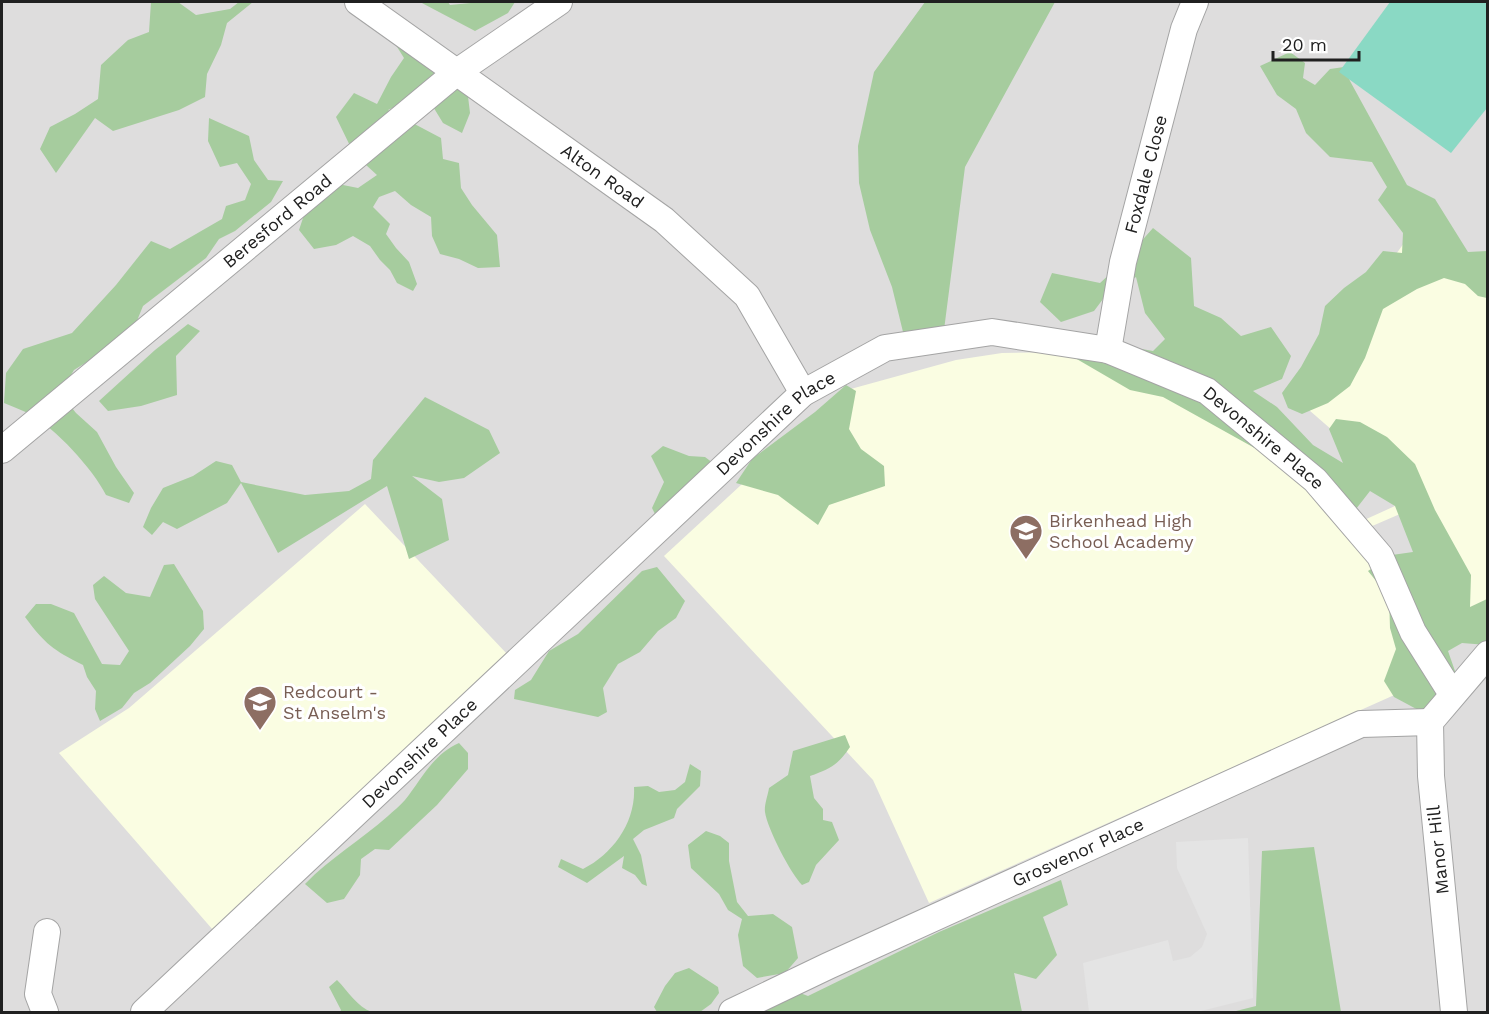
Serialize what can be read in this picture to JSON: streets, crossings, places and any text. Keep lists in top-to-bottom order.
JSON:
{
  "streets": {
    "street": [
      "Foxdale Close",
      "Alton Road",
      "Beresford Road",
      "Devonshire Place",
      "Manor Hill",
      "Grosvenor Place"
    ]
  },
  "crossings": [
    ["Foxdale Close", "Devonshire Place"],
    ["Alton Road", "Beresford Road"],
    ["Alton Road", "Devonshire Place"],
    ["Manor Hill", "Grosvenor Place"]
  ],
  "places": {
    "school or university": ["Birkenhead High School Academy", "Redcourt - St Anselm's"]
  },
  "scale_bar": "20 m"
}
